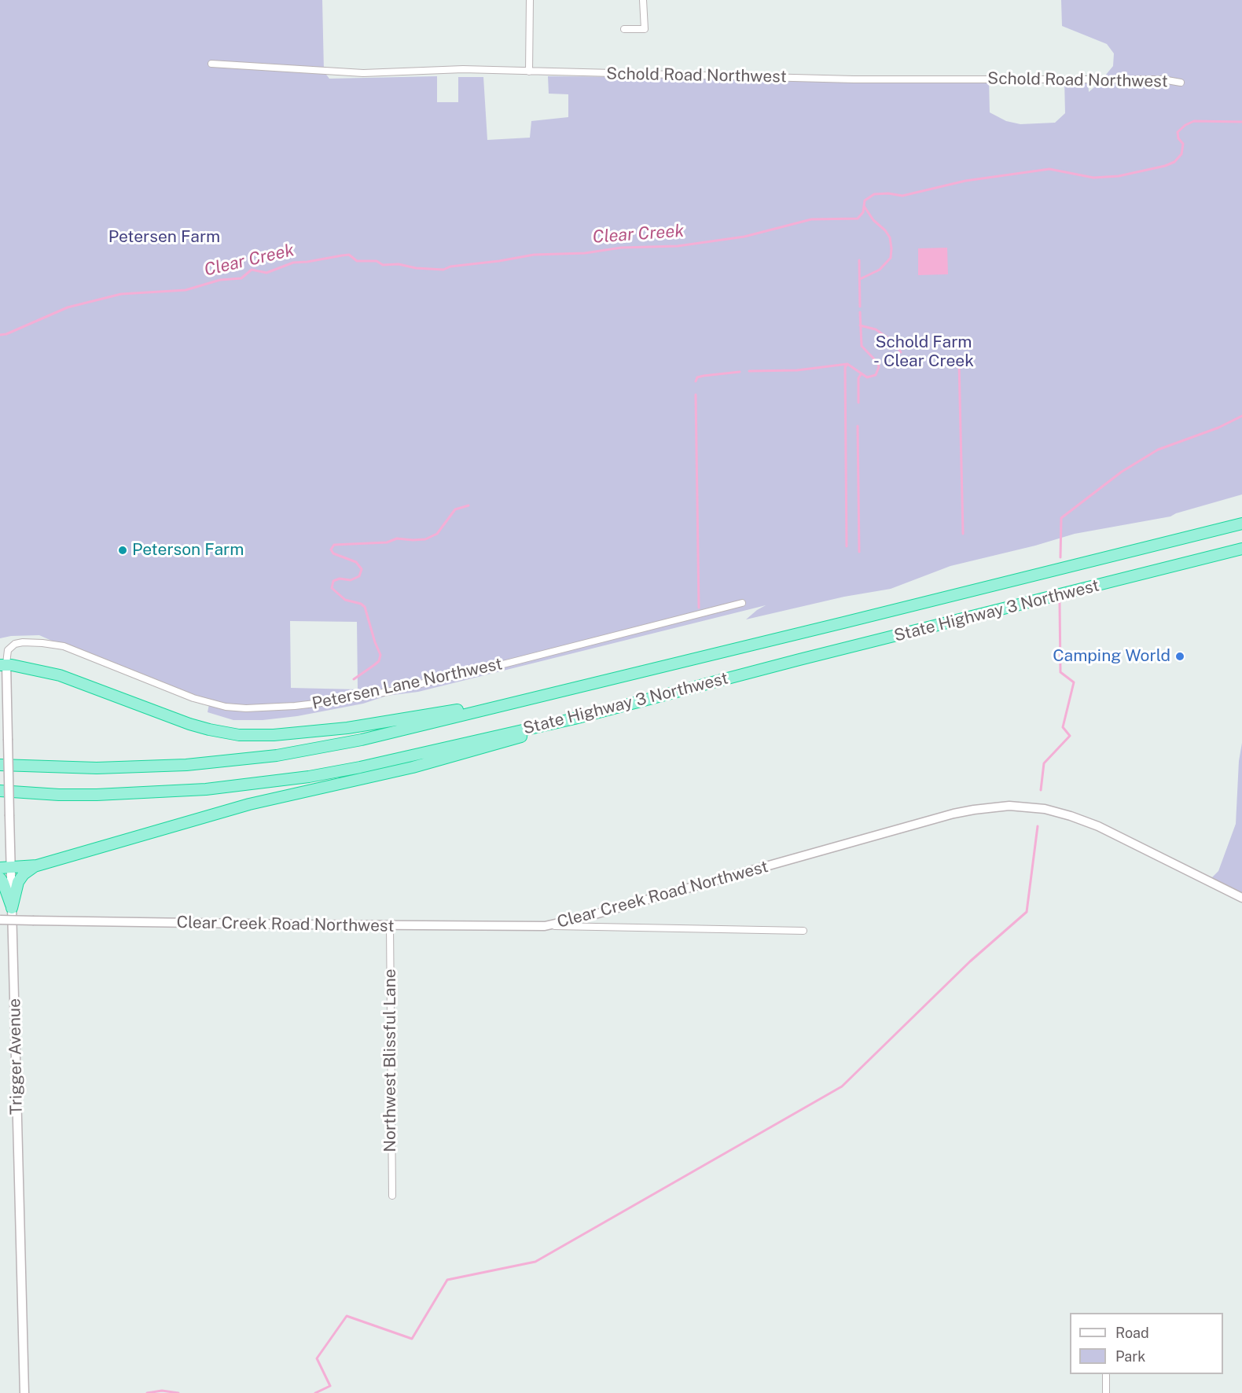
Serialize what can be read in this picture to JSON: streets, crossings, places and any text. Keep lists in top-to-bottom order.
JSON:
{
  "streets": {
    "highway": ["State Highway 3 Northwest"],
    "main road": ["Clear Creek Road Northwest", "Trigger Avenue"],
    "street": ["Schold Road Northwest", "Petersen Lane Northwest", "Northwest Blissful Lane"]
  },
  "crossings": [
    ["Petersen Lane Northwest", "Trigger Avenue"],
    ["Clear Creek Road Northwest", "Northwest Blissful Lane"]
  ],
  "water": ["Clear Creek"],
  "parks": ["Petersen Farm", "Schold Farm - Clear Creek"],
  "places": ["Peterson Farm", "Camping World"],
  "legend": ["Road", "Park"]
}
